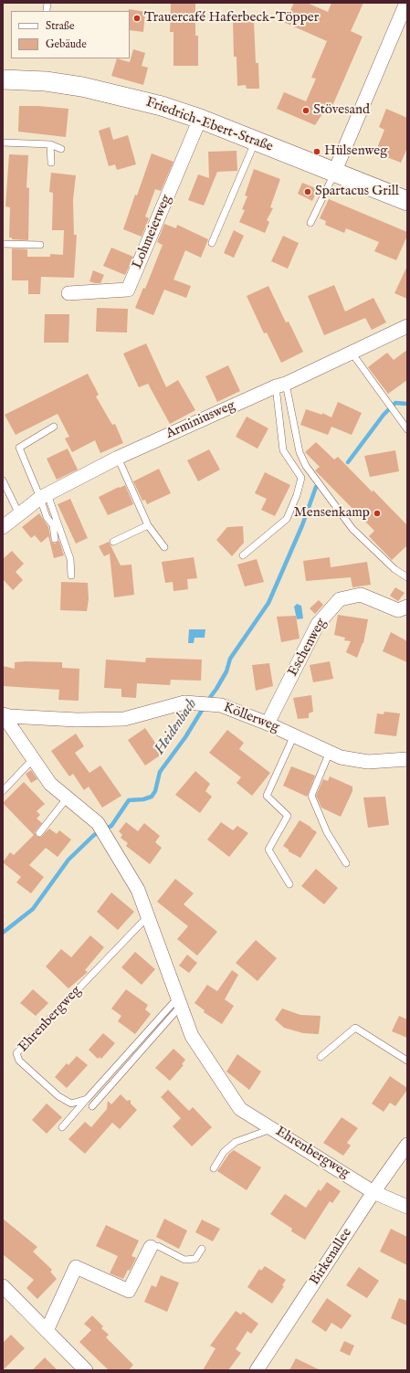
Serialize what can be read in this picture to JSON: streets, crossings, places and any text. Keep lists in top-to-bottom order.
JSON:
{
  "streets": {
    "main road": ["Friedrich-Ebert-Straße"],
    "street": [
      "Lohmeierweg",
      "Arminiusweg",
      "Eschenweg",
      "Köllerweg",
      "Ehrenbergweg",
      "Birkenallee"
    ]
  },
  "crossings": [
    ["Friedrich-Ebert-Straße", "Lohmeierweg"],
    ["Eschenweg", "Köllerweg"],
    ["Köllerweg", "Ehrenbergweg"],
    ["Ehrenbergweg", "Birkenallee"]
  ],
  "water": ["Heidenbach"],
  "places": [
    "Trauercafé Haferbeck-Töpper",
    "Stövesand",
    "Hülsenweg",
    "Spartacus Grill",
    "Mensenkamp"
  ],
  "legend": ["Straße", "Gebäude"]
}
